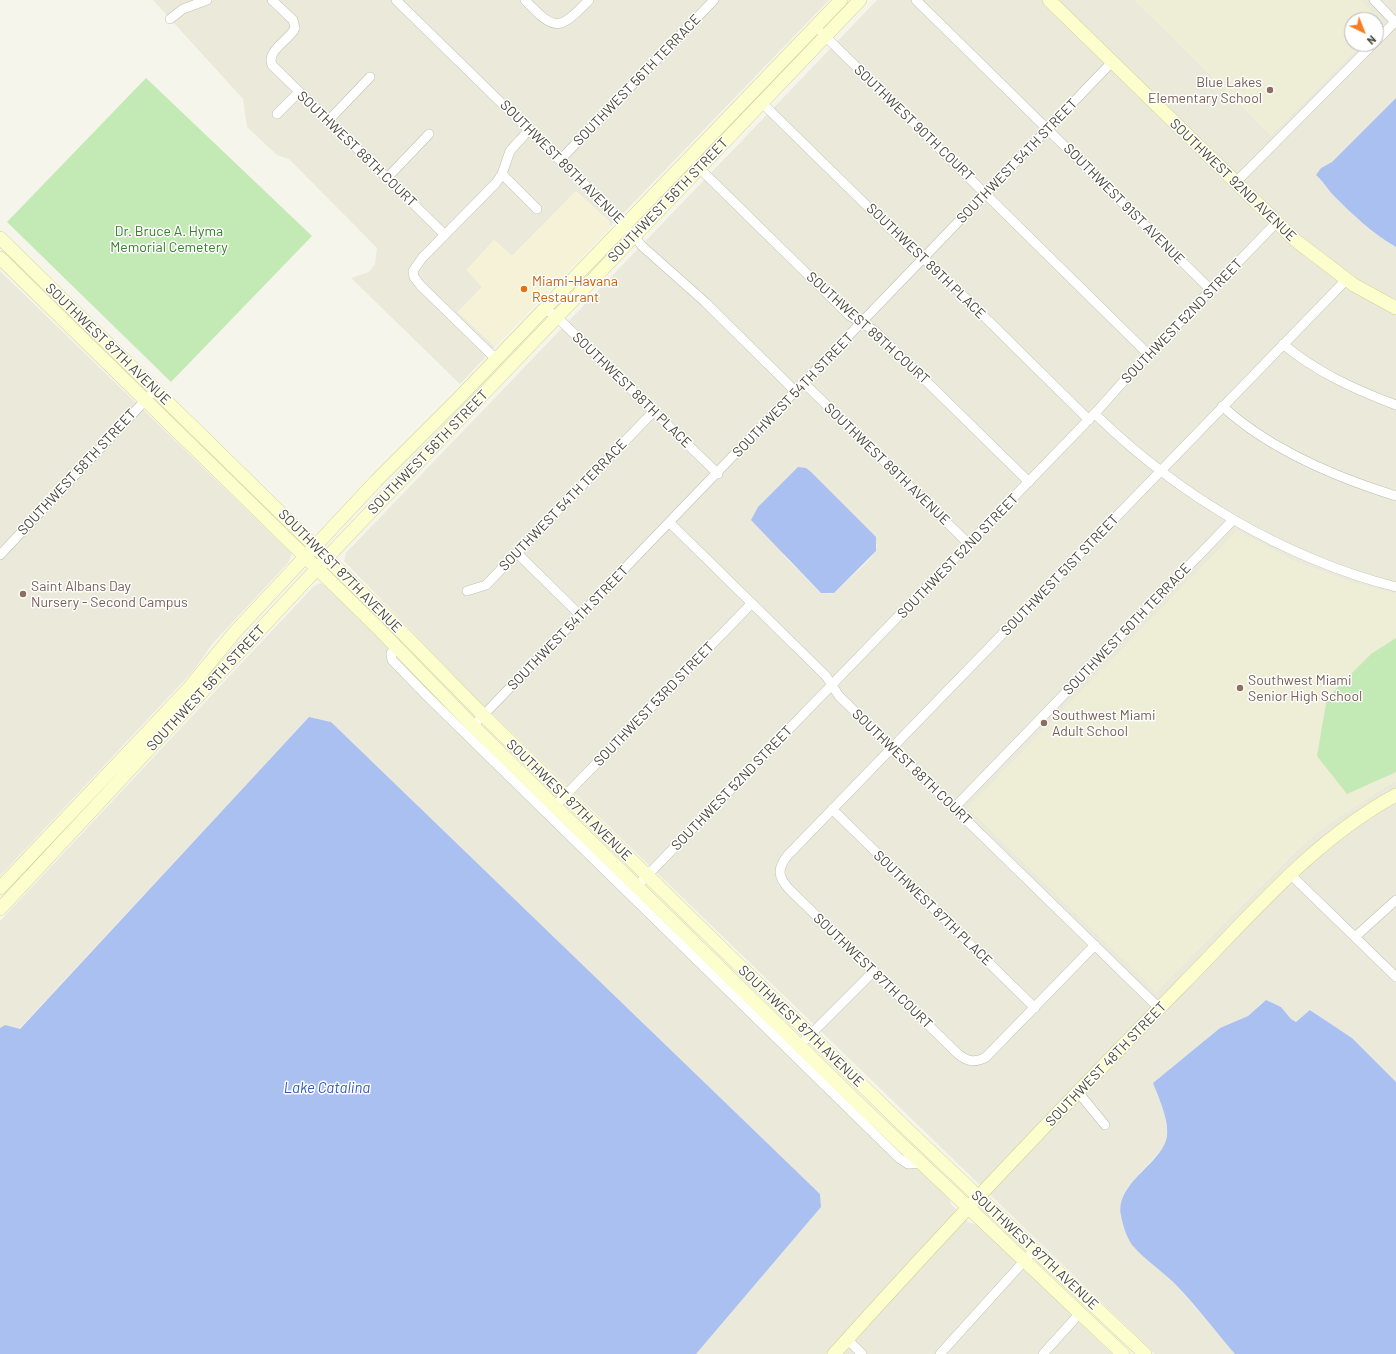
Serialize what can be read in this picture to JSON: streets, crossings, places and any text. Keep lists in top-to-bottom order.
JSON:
{
  "streets": {
    "main road": [
      "SOUTHWEST 92ND AVENUE",
      "SOUTHWEST 56TH STREET",
      "SOUTHWEST 87TH AVENUE",
      "SOUTHWEST 48TH STREET"
    ],
    "street": [
      "SOUTHWEST 56TH TERRACE",
      "SOUTHWEST 90TH COURT",
      "SOUTHWEST 88TH COURT",
      "SOUTHWEST 54TH STREET",
      "SOUTHWEST 89TH AVENUE",
      "SOUTHWEST 91ST AVENUE",
      "SOUTHWEST 89TH PLACE",
      "SOUTHWEST 52ND STREET",
      "SOUTHWEST 89TH COURT",
      "SOUTHWEST 88TH PLACE",
      "SOUTHWEST 58TH STREET",
      "SOUTHWEST 54TH TERRACE",
      "SOUTHWEST 51ST STREET",
      "SOUTHWEST 50TH TERRACE",
      "SOUTHWEST 53RD STREET",
      "SOUTHWEST 87TH PLACE",
      "SOUTHWEST 87TH COURT"
    ]
  },
  "crossings": [
    ["SOUTHWEST 56TH TERRACE", "SOUTHWEST 89TH AVENUE"],
    ["SOUTHWEST 90TH COURT", "SOUTHWEST 54TH STREET"],
    ["SOUTHWEST 90TH COURT", "SOUTHWEST 56TH STREET"],
    ["SOUTHWEST 90TH COURT", "SOUTHWEST 52ND STREET"],
    ["SOUTHWEST 88TH COURT", "SOUTHWEST 54TH STREET"],
    ["SOUTHWEST 88TH COURT", "SOUTHWEST 52ND STREET"],
    ["SOUTHWEST 88TH COURT", "SOUTHWEST 51ST STREET"],
    ["SOUTHWEST 88TH COURT", "SOUTHWEST 50TH TERRACE"],
    ["SOUTHWEST 88TH COURT", "SOUTHWEST 53RD STREET"],
    ["SOUTHWEST 88TH COURT", "SOUTHWEST 48TH STREET"],
    ["SOUTHWEST 54TH STREET", "SOUTHWEST 89TH AVENUE"],
    ["SOUTHWEST 54TH STREET", "SOUTHWEST 92ND AVENUE"],
    ["SOUTHWEST 54TH STREET", "SOUTHWEST 91ST AVENUE"],
    ["SOUTHWEST 54TH STREET", "SOUTHWEST 89TH PLACE"],
    ["SOUTHWEST 54TH STREET", "SOUTHWEST 89TH COURT"],
    ["SOUTHWEST 54TH STREET", "SOUTHWEST 87TH AVENUE"],
    ["SOUTHWEST 54TH STREET", "SOUTHWEST 88TH PLACE"],
    ["SOUTHWEST 89TH AVENUE", "SOUTHWEST 56TH STREET"],
    ["SOUTHWEST 89TH AVENUE", "SOUTHWEST 52ND STREET"],
    ["SOUTHWEST 92ND AVENUE", "SOUTHWEST 52ND STREET"],
    ["SOUTHWEST 92ND AVENUE", "SOUTHWEST 51ST STREET"],
    ["SOUTHWEST 56TH STREET", "SOUTHWEST 89TH PLACE"],
    ["SOUTHWEST 56TH STREET", "SOUTHWEST 89TH COURT"],
    ["SOUTHWEST 56TH STREET", "SOUTHWEST 87TH AVENUE"],
    ["SOUTHWEST 56TH STREET", "SOUTHWEST 88TH PLACE"],
    ["SOUTHWEST 91ST AVENUE", "SOUTHWEST 52ND STREET"],
    ["SOUTHWEST 89TH PLACE", "SOUTHWEST 52ND STREET"],
    ["SOUTHWEST 89TH PLACE", "SOUTHWEST 51ST STREET"],
    ["SOUTHWEST 89TH PLACE", "SOUTHWEST 50TH TERRACE"],
    ["SOUTHWEST 52ND STREET", "SOUTHWEST 89TH COURT"],
    ["SOUTHWEST 52ND STREET", "SOUTHWEST 87TH AVENUE"],
    ["SOUTHWEST 87TH AVENUE", "SOUTHWEST 58TH STREET"],
    ["SOUTHWEST 87TH AVENUE", "SOUTHWEST 53RD STREET"],
    ["SOUTHWEST 87TH AVENUE", "SOUTHWEST 48TH STREET"],
    ["SOUTHWEST 88TH PLACE", "SOUTHWEST 54TH TERRACE"],
    ["SOUTHWEST 51ST STREET", "SOUTHWEST 87TH PLACE"],
    ["SOUTHWEST 51ST STREET", "SOUTHWEST 87TH COURT"],
    ["SOUTHWEST 87TH PLACE", "SOUTHWEST 87TH COURT"]
  ],
  "water": ["Lake Catalina"],
  "parks": ["Dr. Bruce A. Hyma Memorial Cemetery"],
  "places": [
    "Blue Lakes Elementary School",
    "Miami-Havana Restaurant",
    "Saint Albans Day Nursery - Second Campus",
    "Southwest Miami Senior High School",
    "Southwest Miami Adult School"
  ],
  "north": "bottom right"
}
